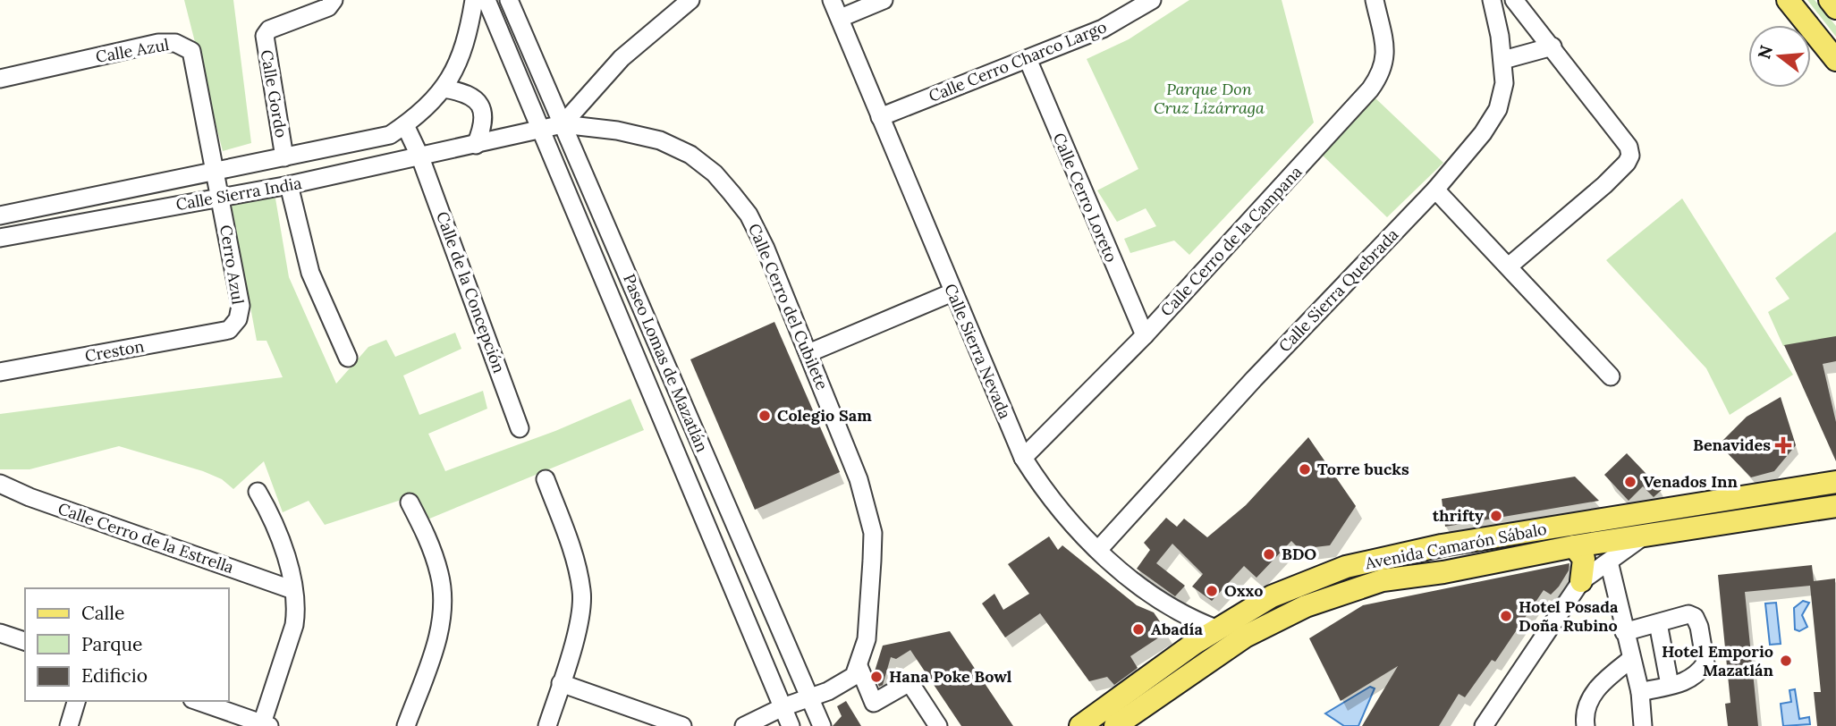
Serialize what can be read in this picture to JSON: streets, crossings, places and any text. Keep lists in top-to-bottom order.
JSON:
{
  "streets": {
    "main road": ["Avenida Camarón Sábalo"],
    "street": [
      "Calle Azul",
      "Calle Cerro Charco Largo",
      "Calle Gordo",
      "Calle Sierra India",
      "Calle Cerro Loreto",
      "Calle Cerro de la Campana",
      "Cerro Azul",
      "Calle Sierra Quebrada",
      "Calle de la Concepción",
      "Calle Cerro del Cubilete",
      "Creston",
      "Calle Sierra Nevada",
      "Paseo Lomas de Mazatlán",
      "Calle Cerro de la Estrella"
    ]
  },
  "crossings": [
    ["Calle Azul", "Calle Sierra India"],
    ["Calle Azul", "Cerro Azul"],
    ["Calle Cerro Charco Largo", "Calle Cerro Loreto"],
    ["Calle Cerro Charco Largo", "Calle Sierra Nevada"],
    ["Calle Gordo", "Calle Sierra India"],
    ["Calle Sierra India", "Cerro Azul"],
    ["Calle Sierra India", "Calle de la Concepción"],
    ["Calle Sierra India", "Calle Cerro del Cubilete"],
    ["Calle Sierra India", "Paseo Lomas de Mazatlán"],
    ["Calle Cerro Loreto", "Calle Cerro de la Campana"],
    ["Calle Cerro de la Campana", "Calle Sierra Nevada"],
    ["Cerro Azul", "Creston"],
    ["Calle Sierra Quebrada", "Calle Sierra Nevada"],
    ["Calle Cerro del Cubilete", "Paseo Lomas de Mazatlán"],
    ["Calle Sierra Nevada", "Avenida Camarón Sábalo"]
  ],
  "parks": ["Parque Don Cruz Lizárraga"],
  "places": {
    "other": [
      "Colegio Sam",
      "Torre bucks",
      "Venados Inn",
      "thrifty",
      "BDO",
      "Oxxo",
      "Hotel Posada Doña Rubino",
      "Abadía",
      "Hotel Emporio Mazatlán",
      "Hana Poke Bowl"
    ],
    "health": ["Benavides"]
  },
  "legend": ["Calle", "Parque", "Edificio"],
  "north": "left"
}
